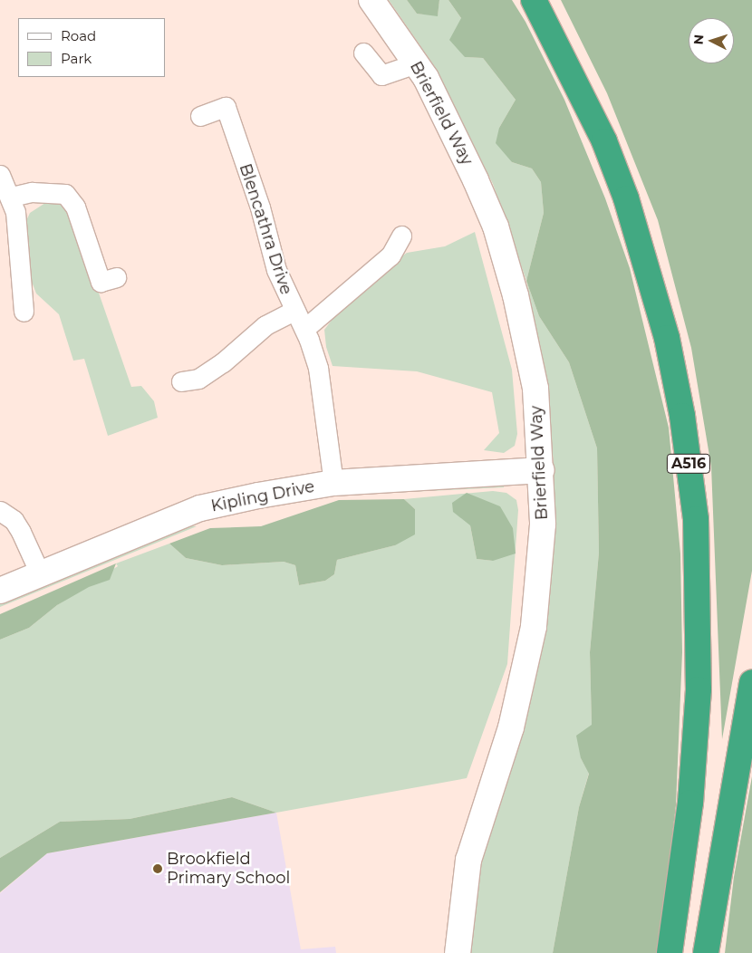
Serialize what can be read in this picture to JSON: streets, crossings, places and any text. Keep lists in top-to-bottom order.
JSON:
{
  "streets": {
    "highway": ["A516"],
    "street": ["Brierfield Way", "Blencathra Drive", "Kipling Drive"]
  },
  "crossings": [
    ["Brierfield Way", "Kipling Drive"],
    ["Blencathra Drive", "Kipling Drive"]
  ],
  "places": ["Brookfield Primary School"],
  "legend": ["Road", "Park"],
  "north": "left"
}
